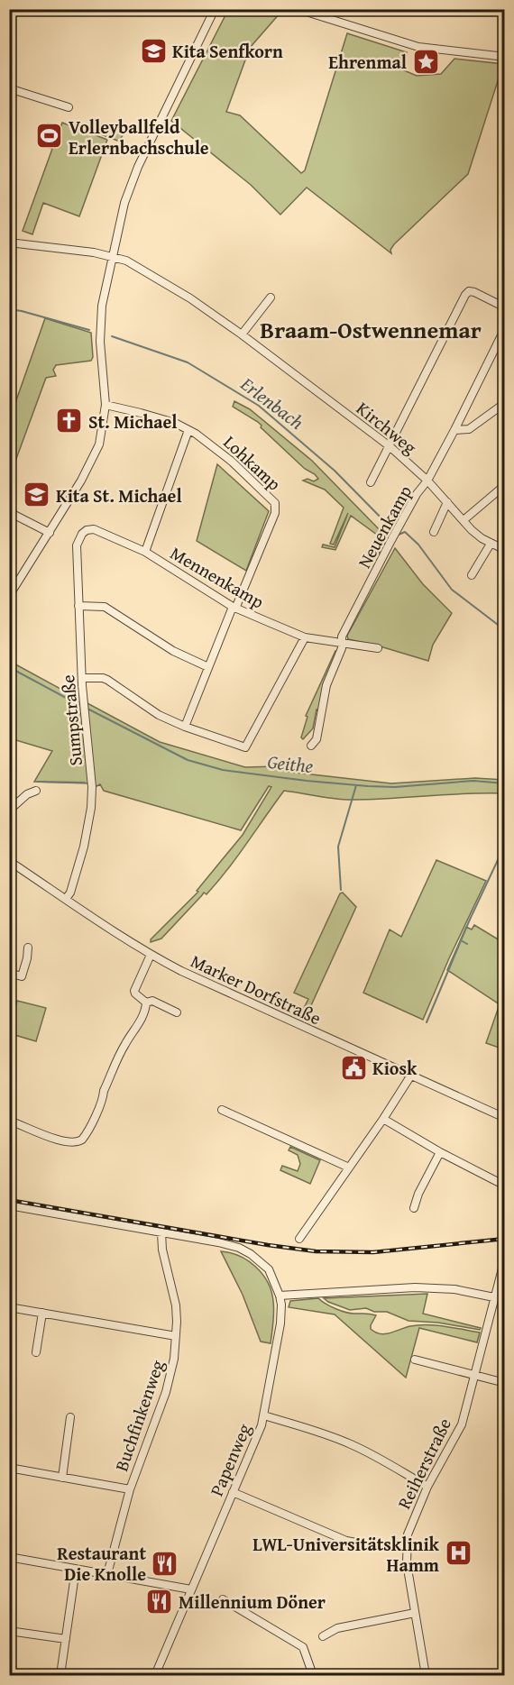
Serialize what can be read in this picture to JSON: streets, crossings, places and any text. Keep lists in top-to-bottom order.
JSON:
{
  "streets": {
    "street": [
      "Kirchweg",
      "Lohkamp",
      "Neuenkamp",
      "Mennenkamp",
      "Sumpstraße",
      "Marker Dorfstraße",
      "Buchfinkenweg",
      "Papenweg",
      "Reiherstraße"
    ]
  },
  "crossings": [
    ["Kirchweg", "Neuenkamp"],
    ["Lohkamp", "Mennenkamp"],
    ["Neuenkamp", "Mennenkamp"],
    ["Mennenkamp", "Sumpstraße"],
    ["Sumpstraße", "Marker Dorfstraße"],
    ["Buchfinkenweg", "Papenweg"]
  ],
  "districts": ["Braam-Ostwennemar"],
  "water": ["Erlenbach", "Geithe"],
  "places": {
    "school or university": ["Kita Senfkorn", "Kita St. Michael"],
    "place": ["Ehrenmal"],
    "sports": ["Volleyballfeld Erlernbachschule"],
    "church": ["St. Michael"],
    "public building": ["Kiosk"],
    "hospital": ["LWL-Universitätsklinik Hamm"],
    "restaurant": ["Restaurant Die Knolle", "Millennium Döner"]
  }
}
